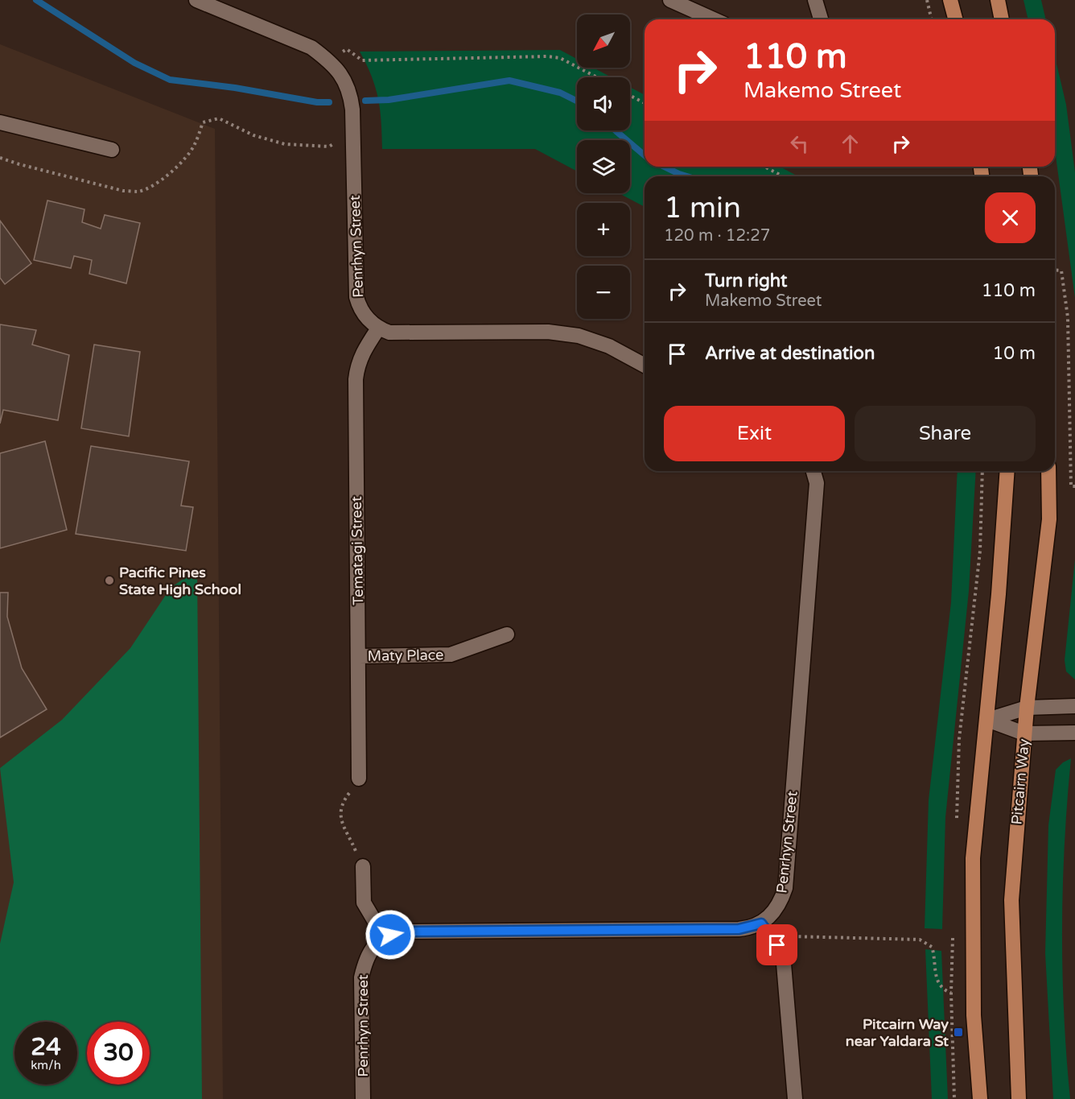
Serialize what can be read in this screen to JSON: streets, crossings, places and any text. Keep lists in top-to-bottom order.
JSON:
{
  "streets": {
    "main road": ["Pitcairn Way"],
    "street": ["Penrhyn Street", "Tematagi Street", "Maty Place"]
  },
  "crossings": [
    ["Penrhyn Street", "Tematagi Street"],
    ["Tematagi Street", "Maty Place"]
  ],
  "places": {
    "other": ["Pacific Pines State High School"],
    "transit": ["Pitcairn Way near Yaldara St"]
  },
  "north": "bottom left",
  "page": {
    "map_buttons": ["+", "−"],
    "turn": ["110 m", "Makemo Street"],
    "heading": ["1 min", "120 m · 12:27"],
    "list": [
      {
        "name": "Turn right",
        "note": "Makemo Street",
        "value": "110 m"
      },
      {
        "name": "Arrive at destination",
        "value": "10 m"
      }
    ],
    "buttons": ["Exit", "Share"],
    "speed": "24 km/h",
    "limit": "30"
  }
}
